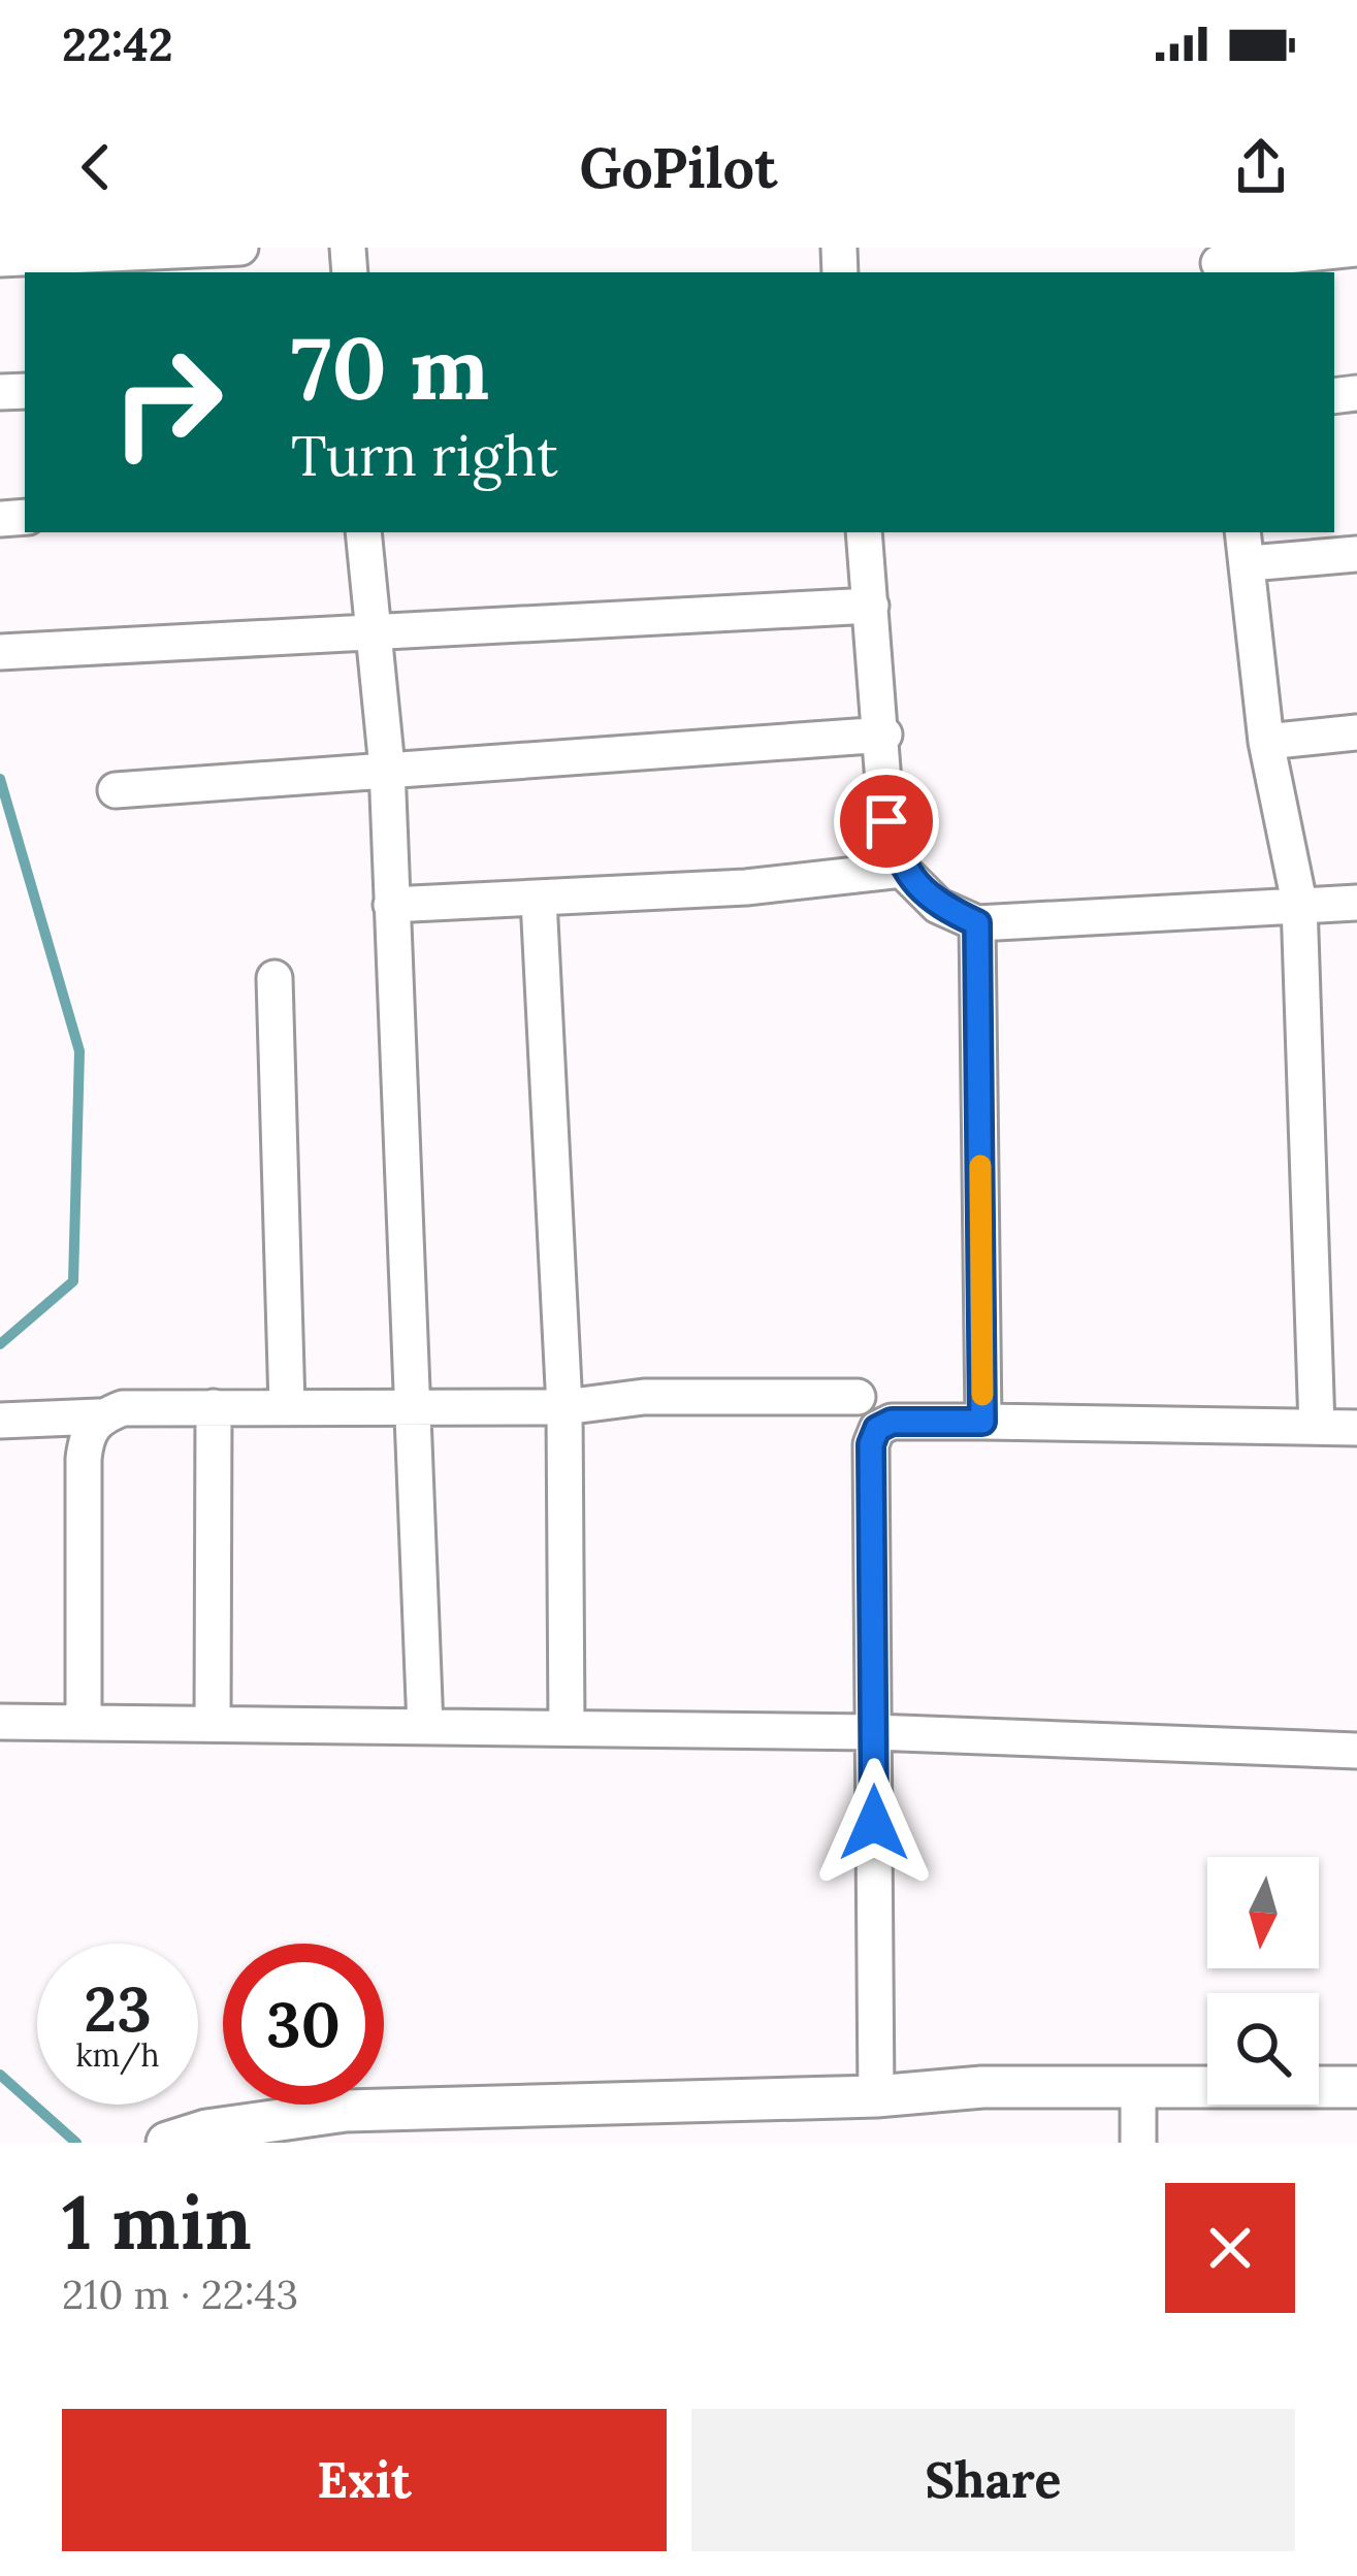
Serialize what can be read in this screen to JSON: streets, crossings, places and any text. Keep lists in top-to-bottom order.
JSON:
{
  "north": "bottom",
  "page": {
    "status": "22:42",
    "header": "GoPilot",
    "turn": ["70 m", "Turn right"],
    "speed": "23 km/h",
    "limit": "30",
    "heading": ["1 min", "210 m · 22:43"],
    "buttons": ["Exit", "Share"]
  }
}
